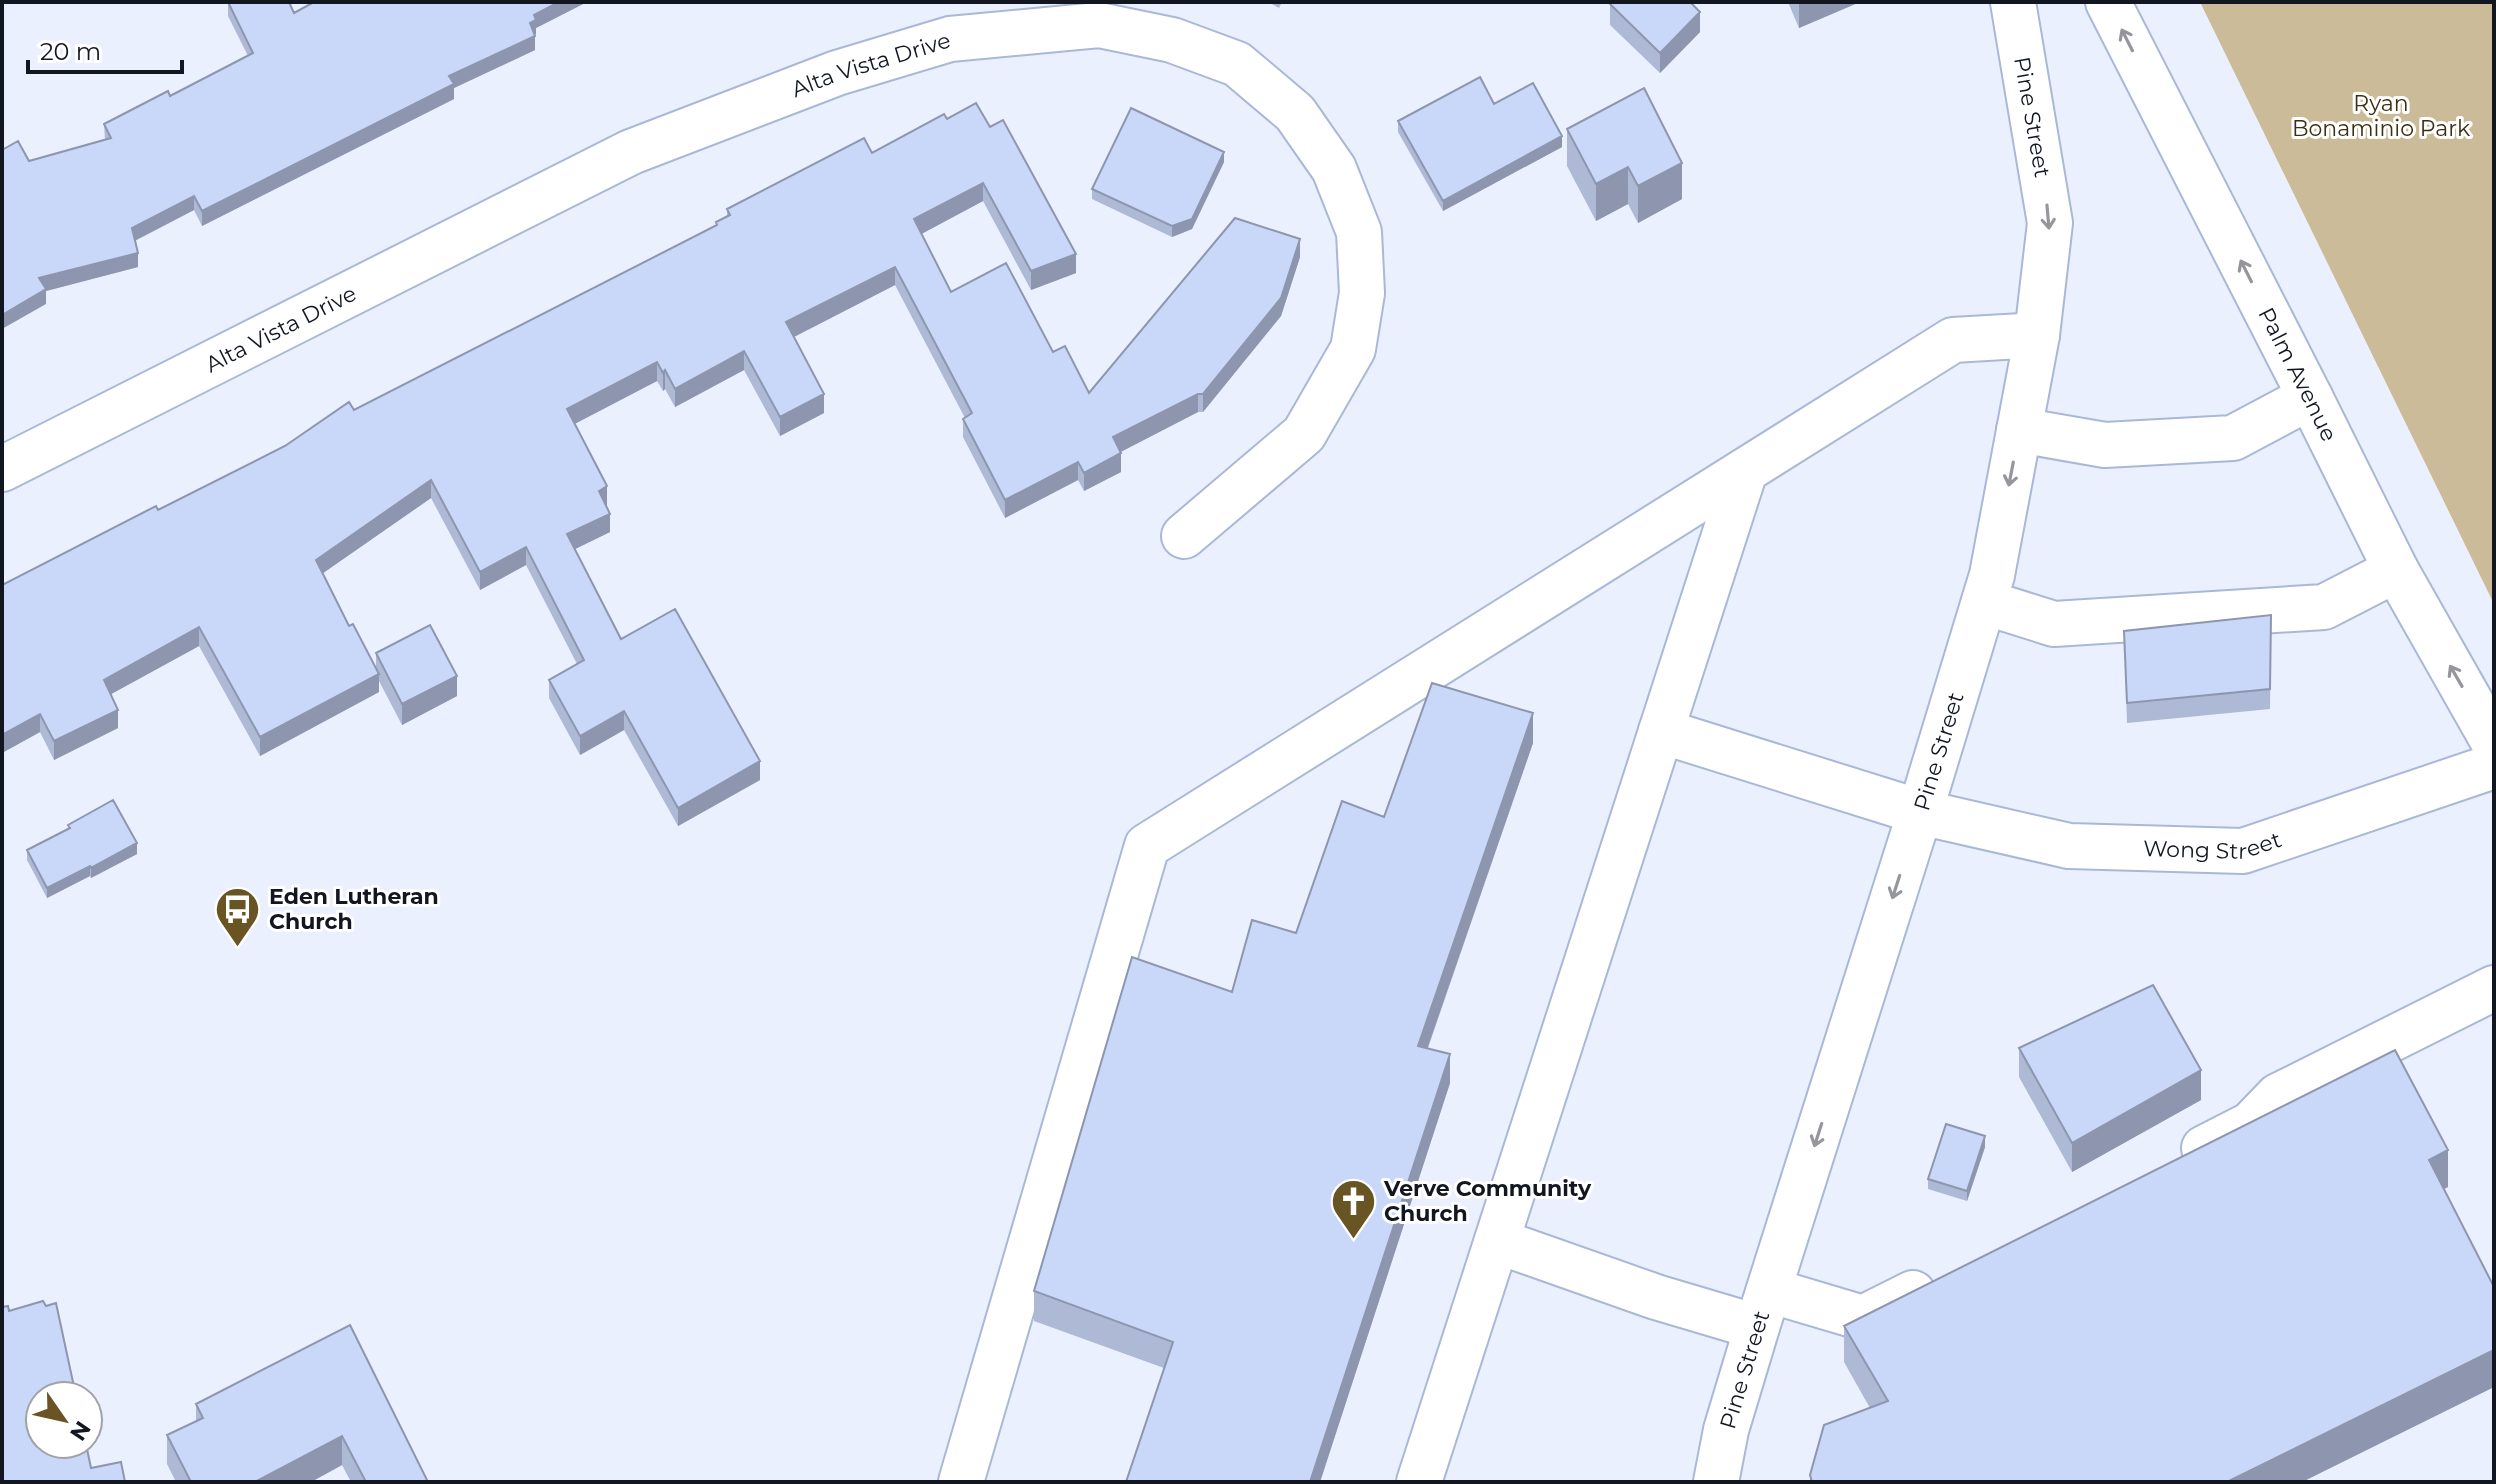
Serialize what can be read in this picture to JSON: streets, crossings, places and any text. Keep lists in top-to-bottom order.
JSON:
{
  "streets": {
    "street": [
      "Alta Vista Drive",
      "Pine Street",
      "Palm Avenue",
      "Wong Street"
    ]
  },
  "crossings": [
    ["Pine Street", "Wong Street"]
  ],
  "one_way": ["Palm Avenue"],
  "parks": ["Ryan Bonaminio Park"],
  "places": {
    "bus stop": ["Eden Lutheran Church"],
    "church": ["Verve Community Church"]
  },
  "scale_bar": "20 m",
  "north": "bottom right"
}
